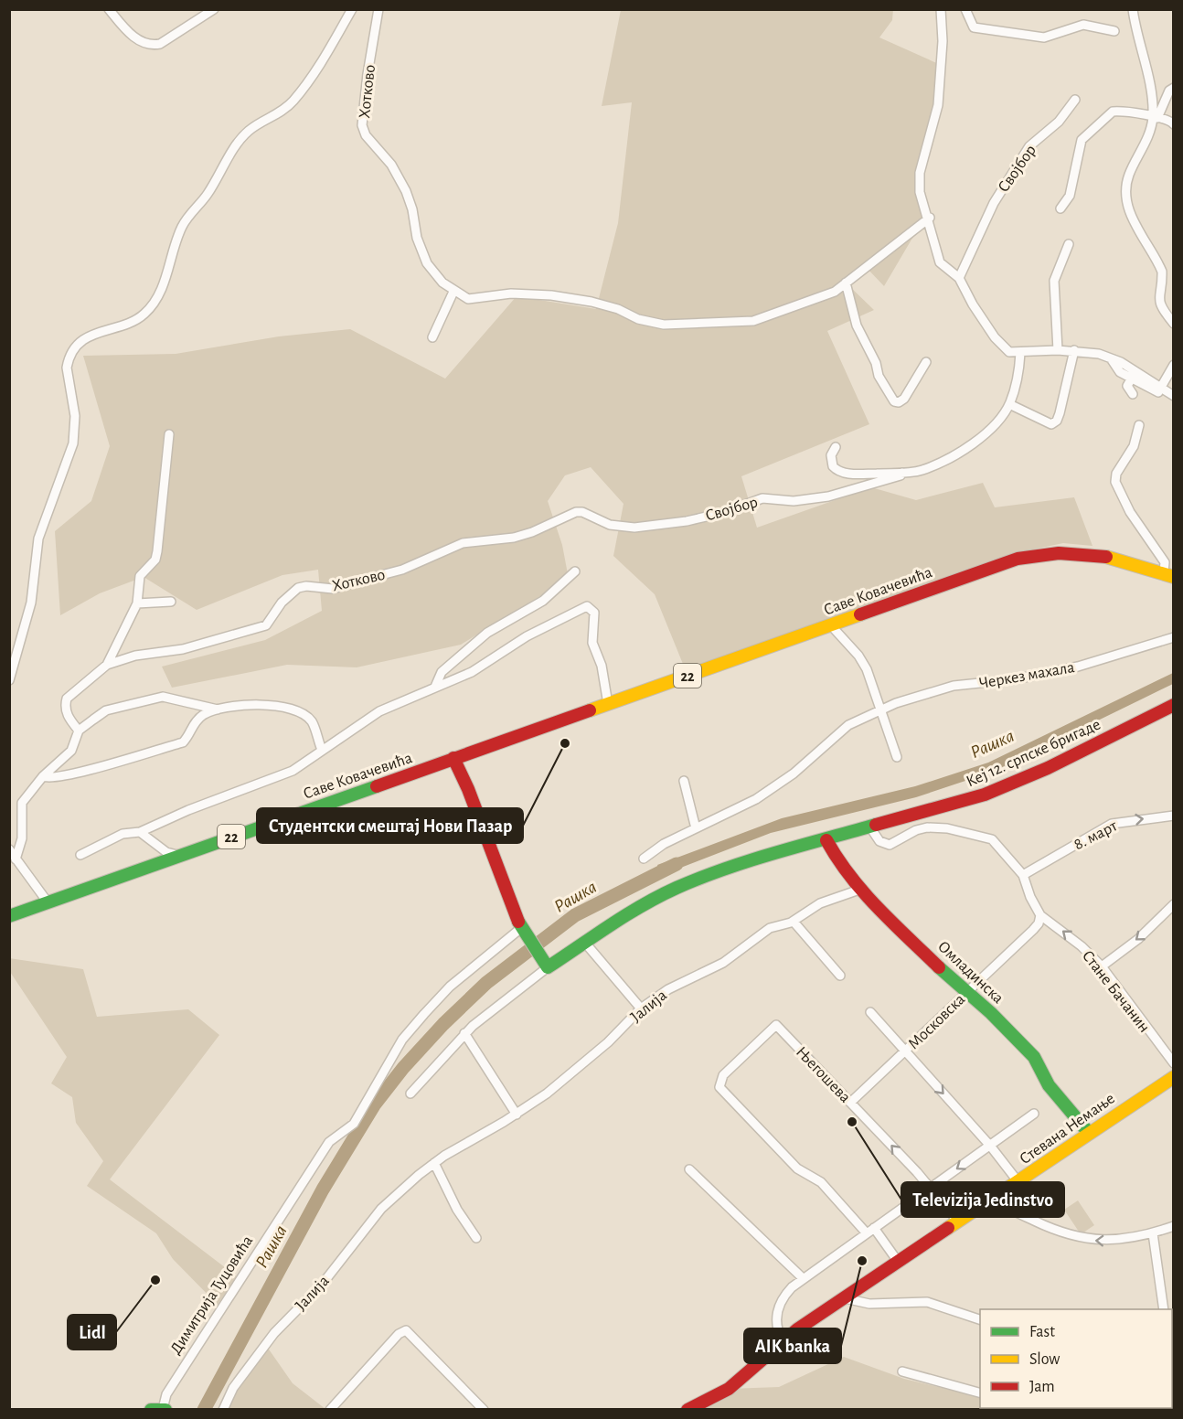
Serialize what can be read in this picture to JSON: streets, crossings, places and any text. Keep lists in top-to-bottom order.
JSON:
{
  "streets": {
    "street": [
      "Хотково",
      "Својбор",
      "Саве Ковачевића",
      "Черкез махала",
      "22",
      "Кеј 12. српске бригаде",
      "8. март",
      "Омладинска",
      "Стане Бачанин",
      "Јалија",
      "Московска",
      "Његошева",
      "Стевана Немање",
      "Димитрија Туцовића"
    ]
  },
  "crossings": [
    ["Хотково", "Својбор"],
    ["Кеј 12. српске бригаде", "Омладинска"],
    ["Кеј 12. српске бригаде", "Стане Бачанин"],
    ["8. март", "Стане Бачанин"],
    ["Омладинска", "Јалија"],
    ["Омладинска", "Московска"],
    ["Омладинска", "Стевана Немање"],
    ["Стане Бачанин", "Московска"],
    ["Московска", "Његошева"],
    ["Његошева", "Стевана Немање"]
  ],
  "one_way": ["8. март"],
  "water": ["Рашка"],
  "places": [
    "Студентски смештај Нови Пазар",
    "Televizija Jedinstvo",
    "AIK banka",
    "Lidl"
  ],
  "legend": ["Fast", "Slow", "Jam"]
}
